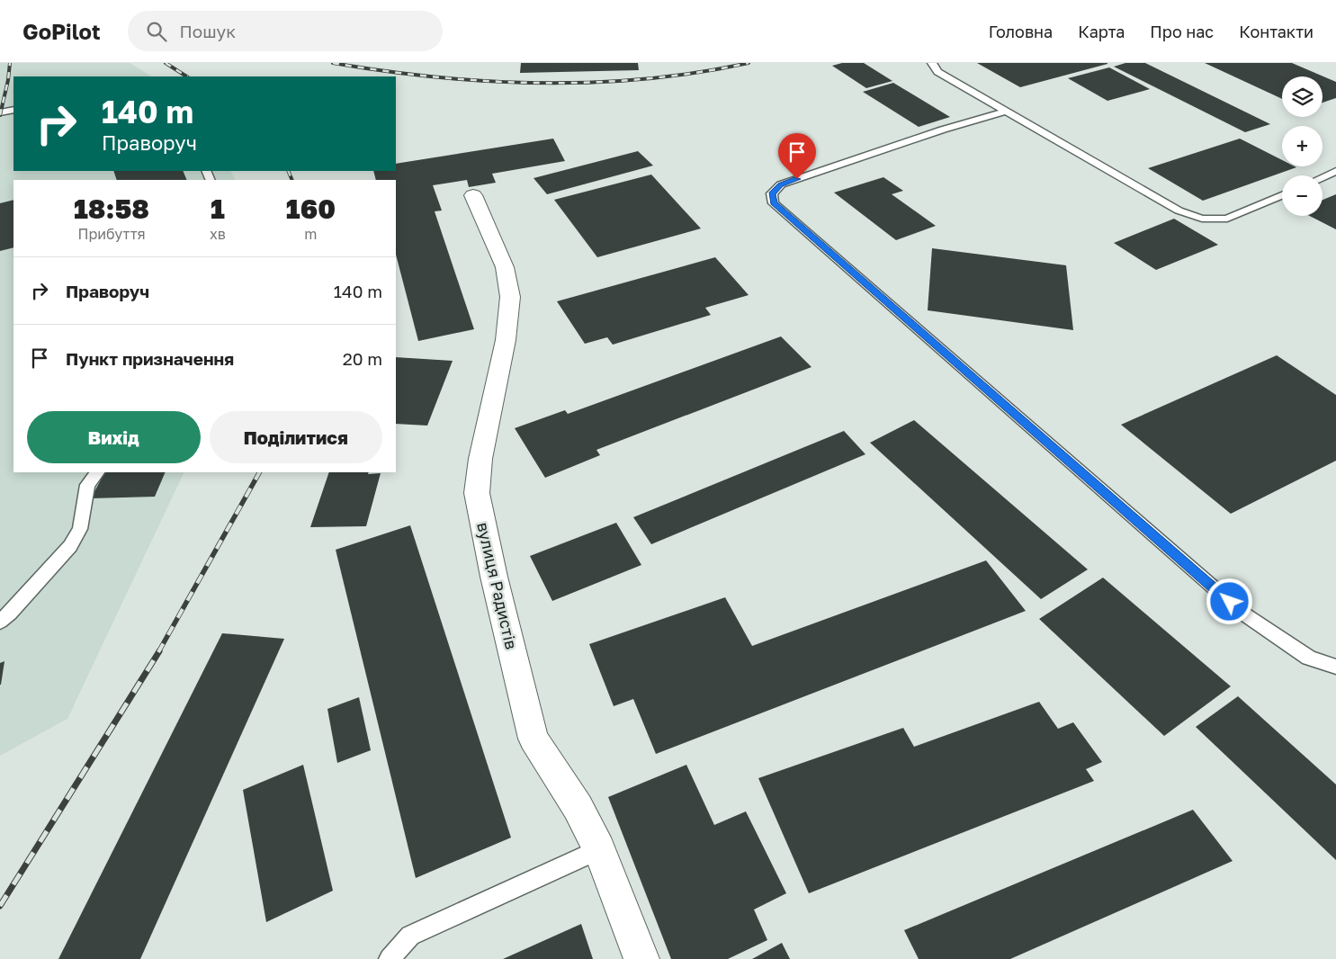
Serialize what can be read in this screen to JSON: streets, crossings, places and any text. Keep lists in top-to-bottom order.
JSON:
{
  "streets": {
    "street": ["вулиця Радистів"]
  },
  "page": {
    "header": "GoPilot",
    "search": "Пошук",
    "nav": [
      "Головна",
      "Карта",
      "Про нас",
      "Контакти"
    ],
    "map_buttons": ["+", "−"],
    "turn": ["140 m", "Праворуч"],
    "eta": [
      "18:58",
      "Прибуття",
      "1",
      "хв",
      "160",
      "m"
    ],
    "list": [
      {
        "name": "Праворуч",
        "value": "140 m"
      },
      {
        "name": "Пункт призначення",
        "value": "20 m"
      }
    ],
    "buttons": ["Вихід", "Поділитися"]
  }
}
